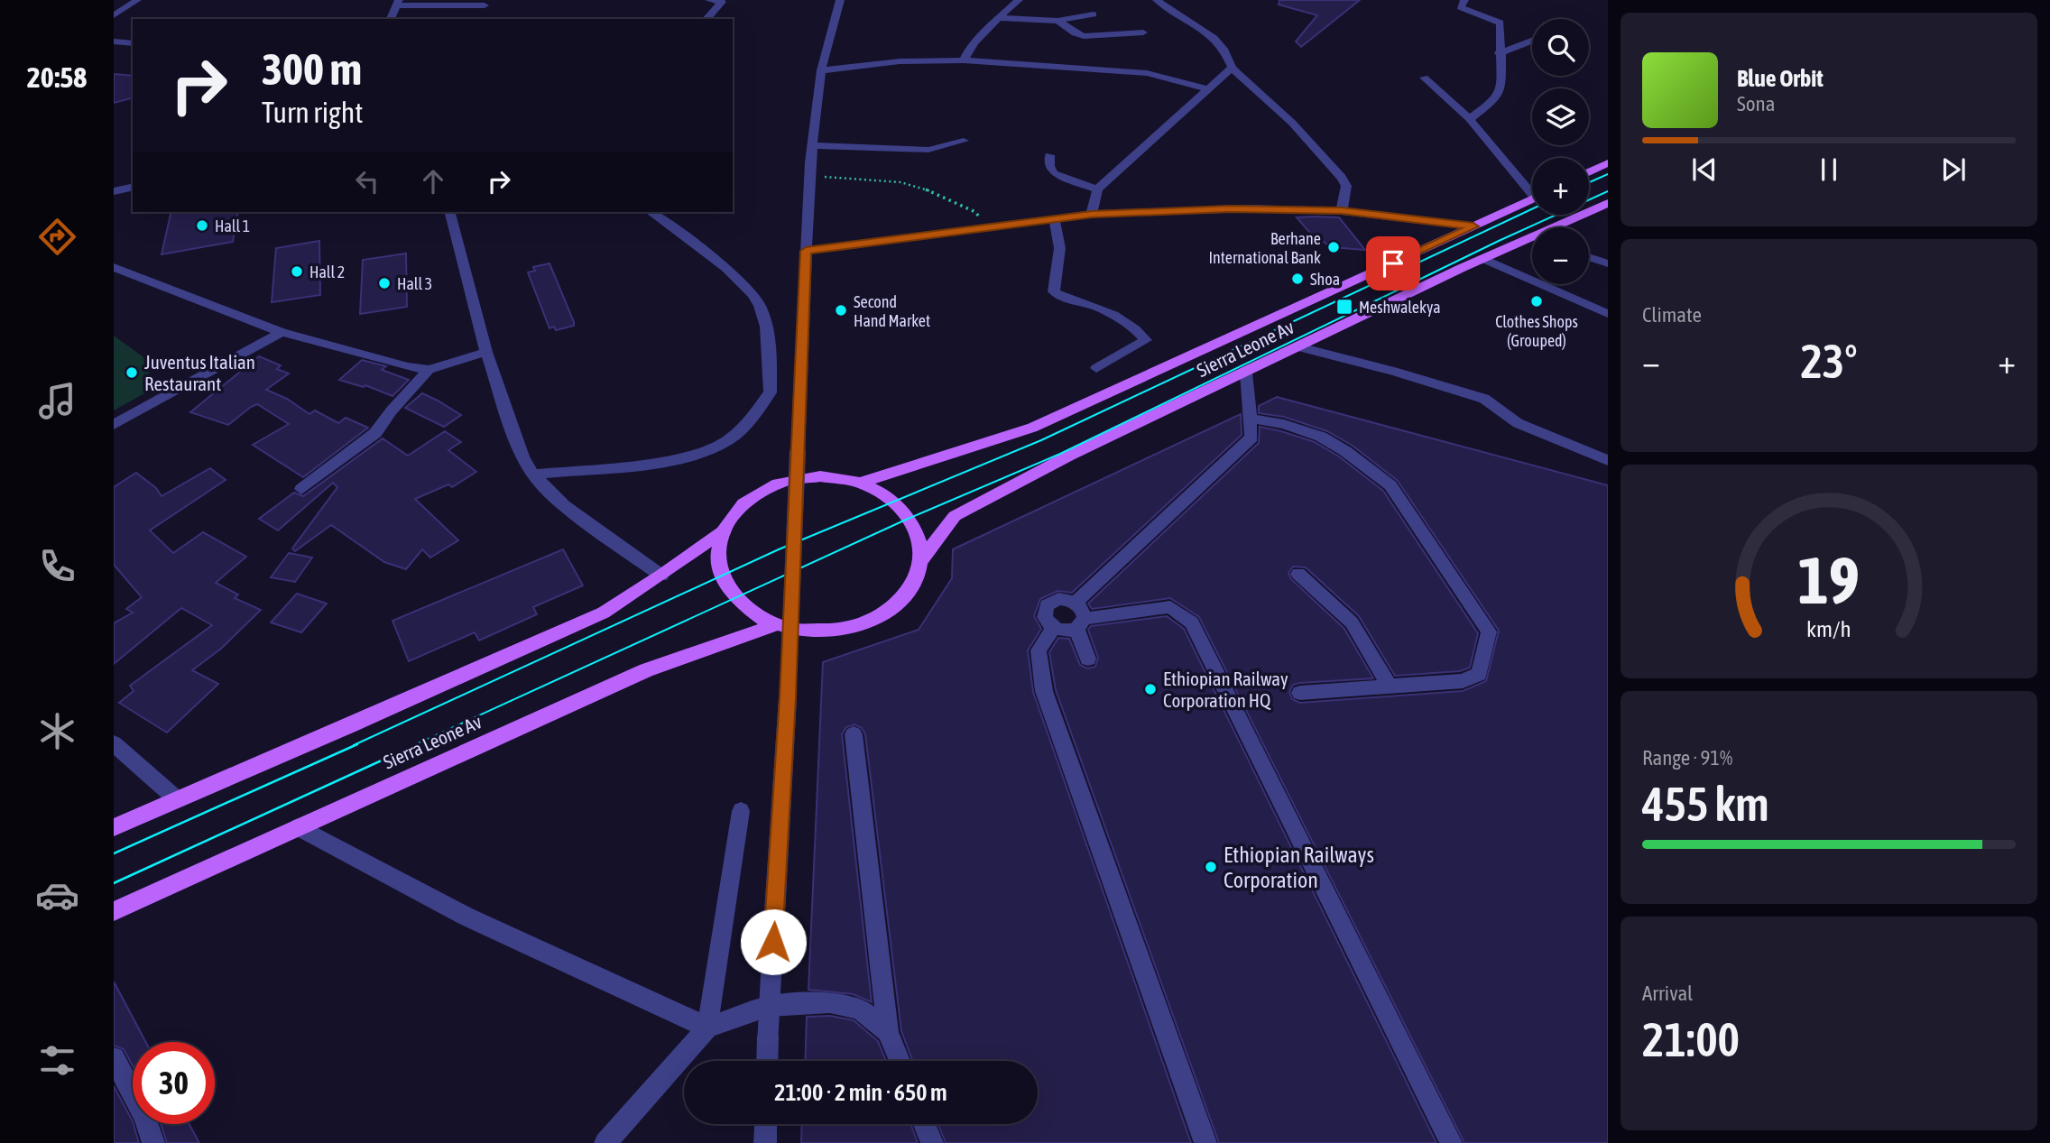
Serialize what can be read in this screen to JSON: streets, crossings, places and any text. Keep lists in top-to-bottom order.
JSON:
{
  "streets": {
    "main road": ["Sierra Leone Av"]
  },
  "places": {
    "other": [
      "Hall 1",
      "Berhane International Bank",
      "Hall 2",
      "Shoa",
      "Hall 3",
      "Clothes Shops (Grouped)",
      "Second Hand Market",
      "Juventus Italian Restaurant",
      "Ethiopian Railway Corporation HQ",
      "Ethiopian Railways Corporation"
    ],
    "transit": ["Meshwalekya"]
  },
  "page": {
    "tabs": "20:58",
    "map_buttons": ["+", "−"],
    "turn": ["300 m", "Turn right"],
    "song": ["Blue Orbit", "Sona"],
    "tile": [
      "Climate",
      ["Range · 91%", "455 km"],
      ["Arrival", "21:00"]
    ],
    "heat": ["−", "23°", "+"],
    "limit": "30",
    "trip": "21:00 · 2 min · 650 m",
    "gauge": ["19", "km/h"]
  }
}
